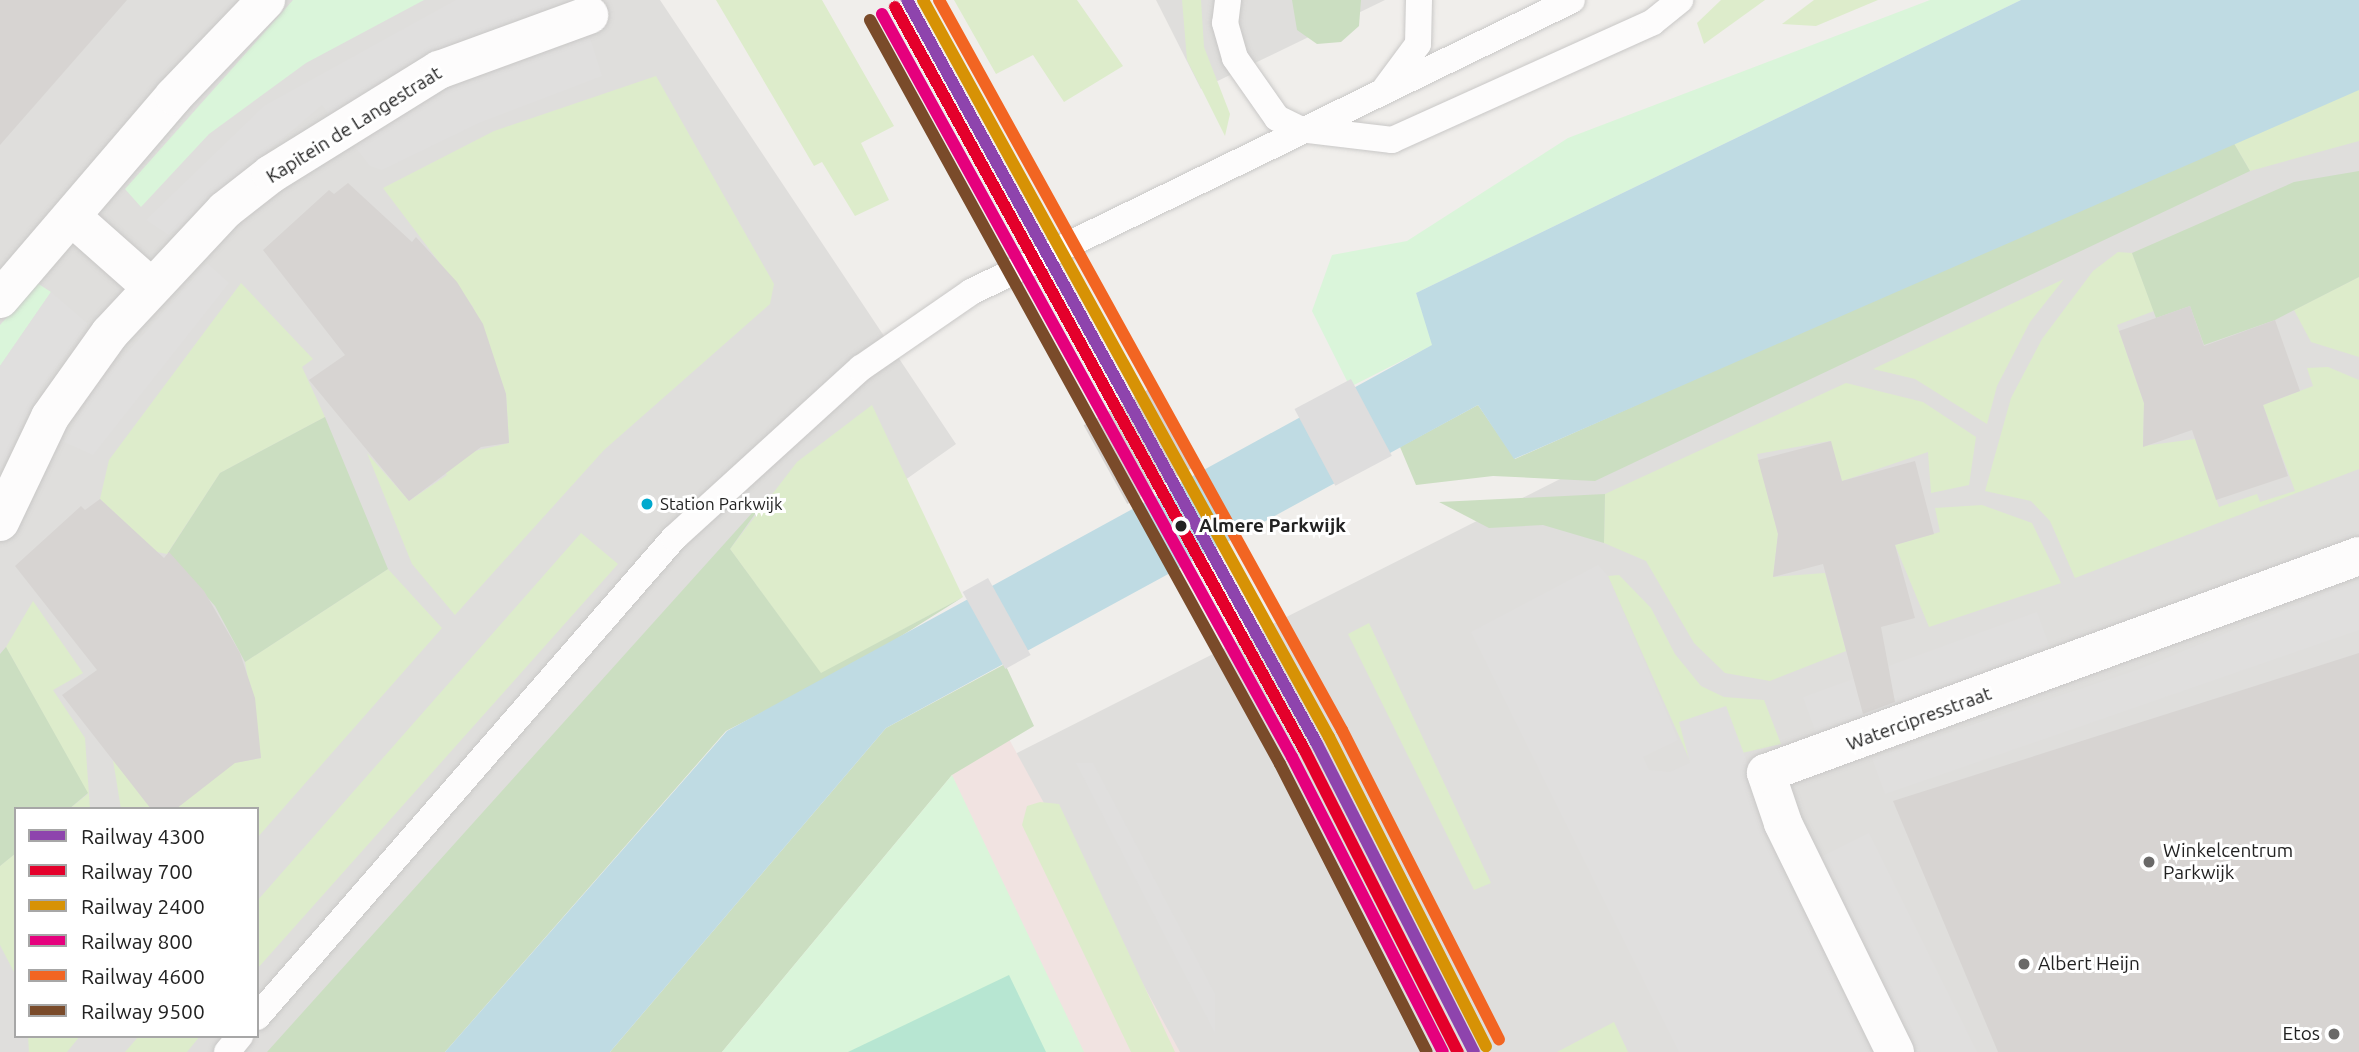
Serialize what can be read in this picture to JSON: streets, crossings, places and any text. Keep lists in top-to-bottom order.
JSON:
{
  "streets": {
    "street": ["Kapitein de Langestraat", "Watercipresstraat"]
  },
  "places": [
    "Station Parkwijk",
    "Almere Parkwijk",
    "Winkelcentrum Parkwijk",
    "Albert Heijn",
    "Etos"
  ],
  "lines": [
    "rail line 4300",
    "rail line 2400",
    "rail line 4600",
    "rail line 700",
    "rail line 800",
    "rail line 9500"
  ],
  "legend": [
    "Railway 4300",
    "Railway 700",
    "Railway 2400",
    "Railway 800",
    "Railway 4600",
    "Railway 9500"
  ]
}
